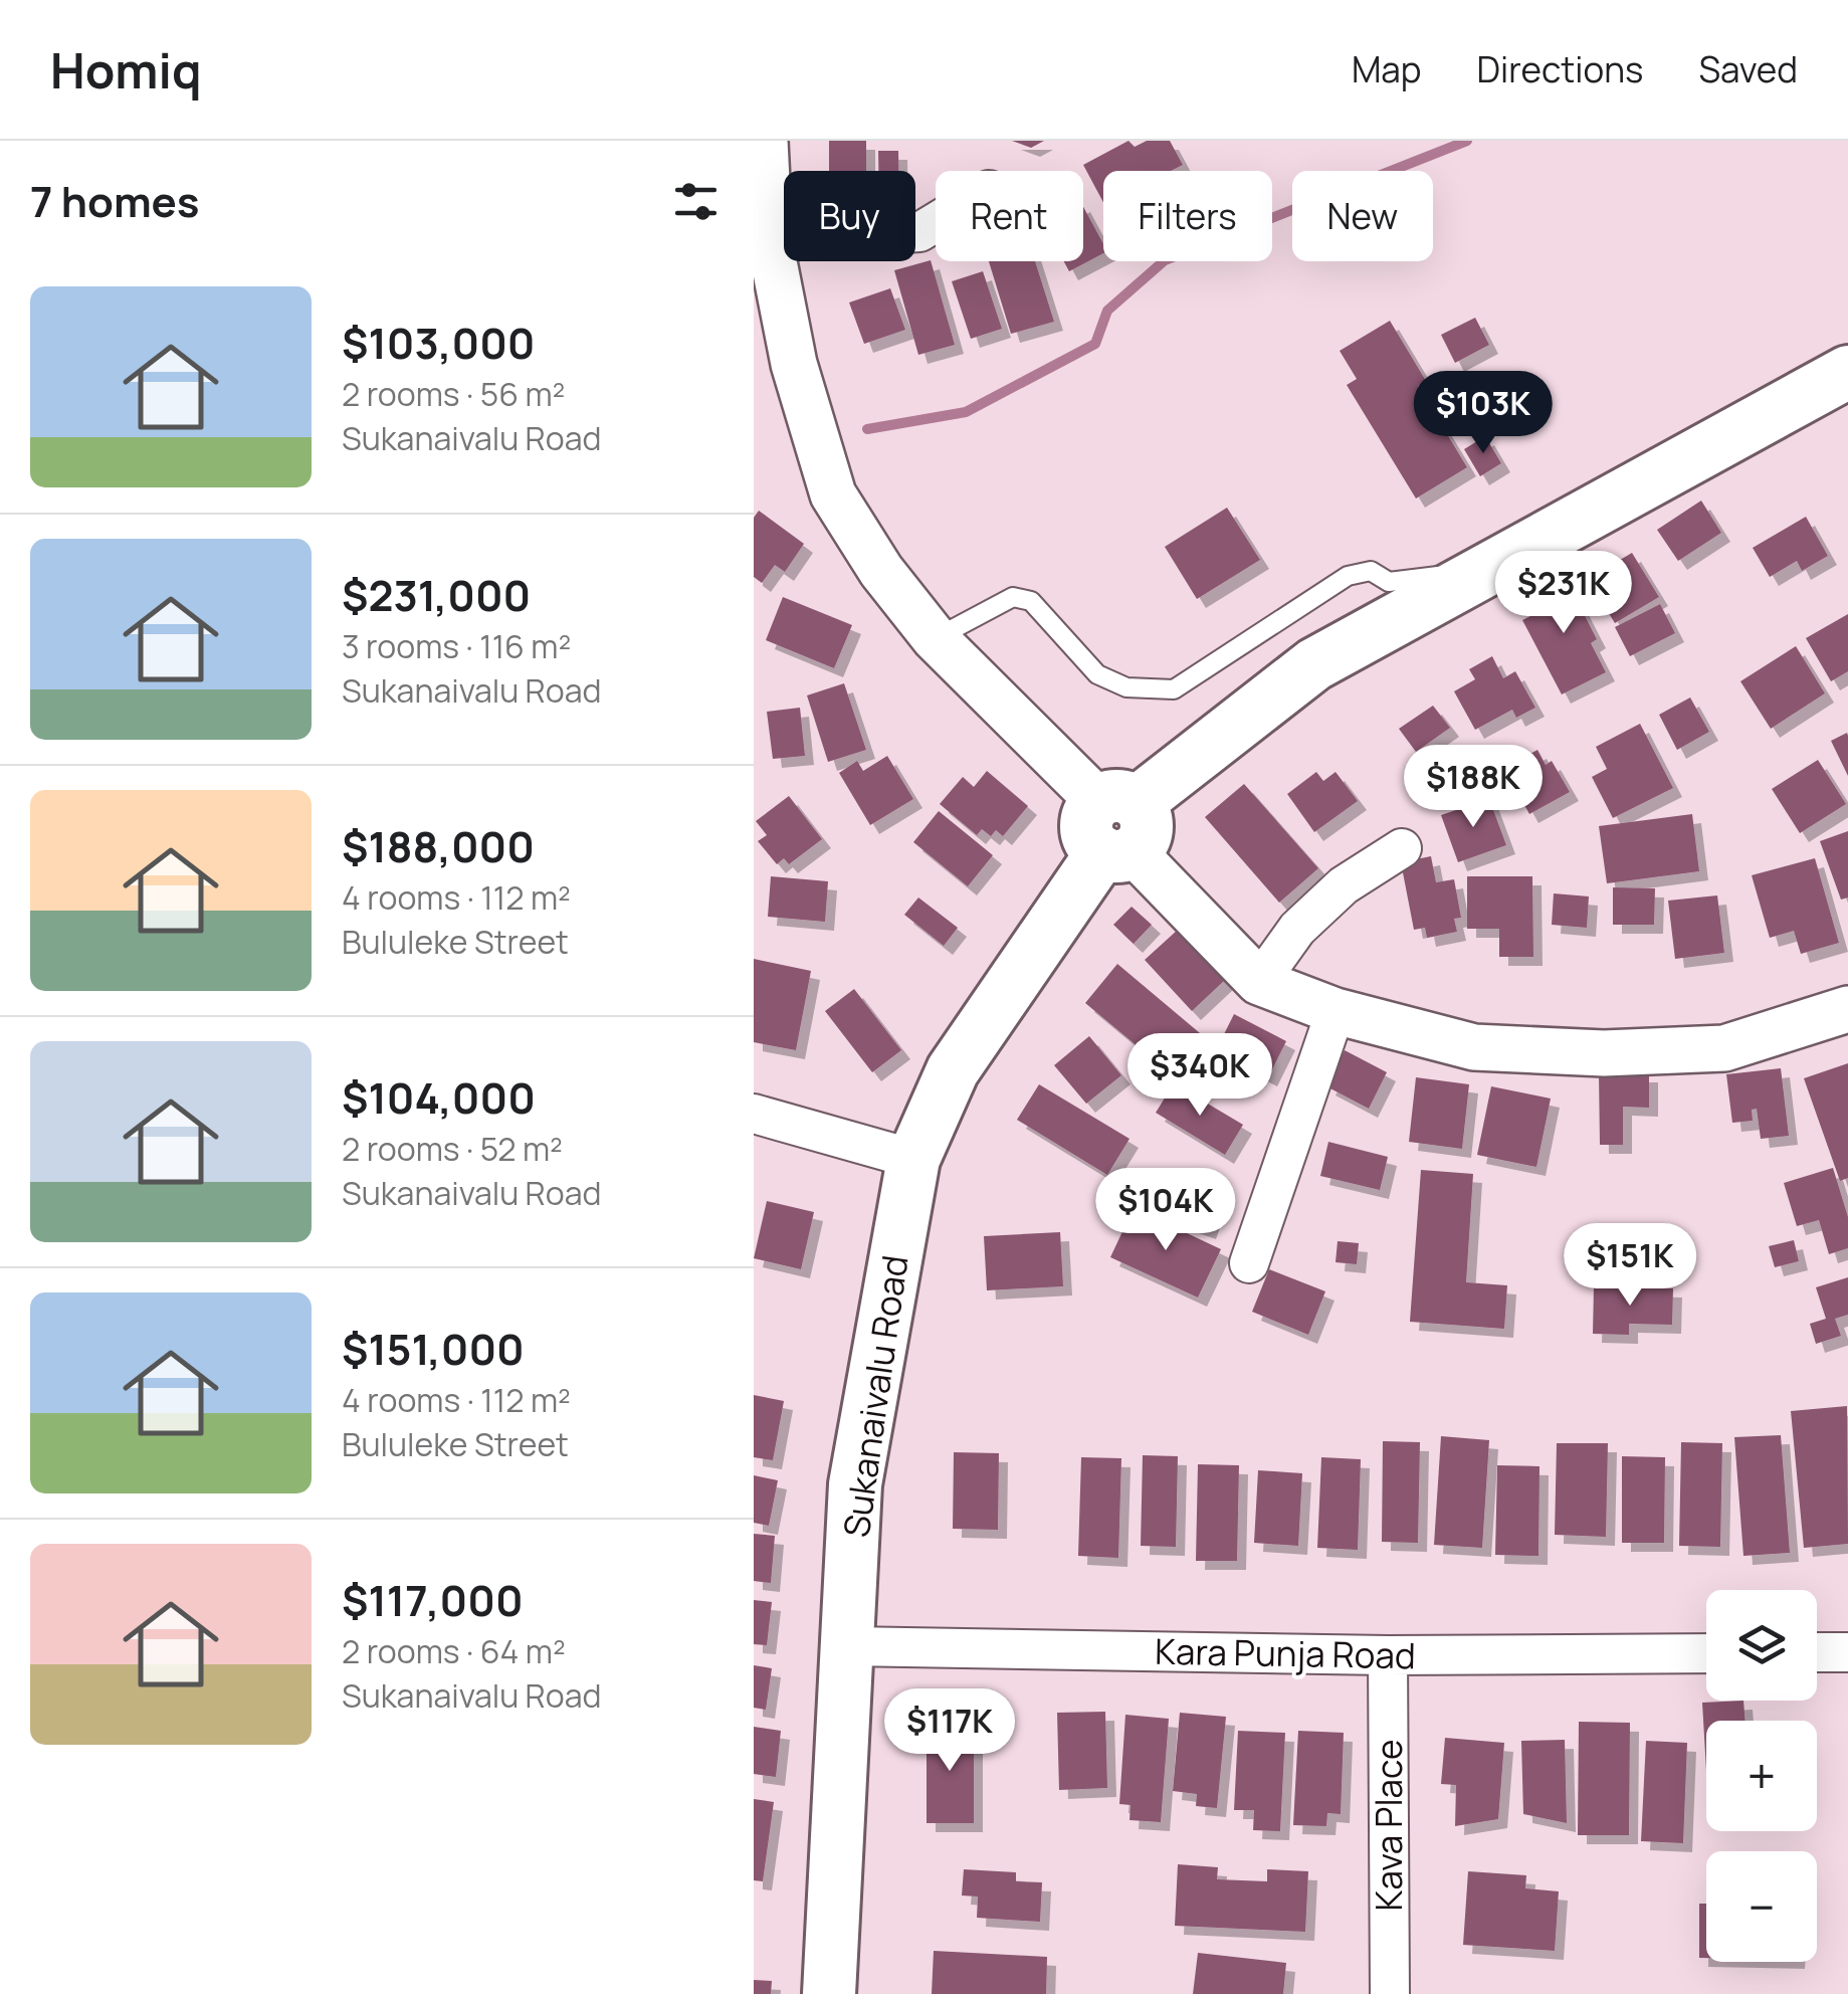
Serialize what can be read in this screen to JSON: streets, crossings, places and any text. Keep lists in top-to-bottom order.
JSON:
{
  "streets": {
    "main road": ["Sukanaivalu Road"],
    "street": ["Kara Punja Road", "Kava Place"]
  },
  "crossings": [
    ["Sukanaivalu Road", "Kara Punja Road"],
    ["Kara Punja Road", "Kava Place"]
  ],
  "page": {
    "header": "Homiq",
    "nav": ["Map", "Directions", "Saved"],
    "heading": "7 homes",
    "chip": [
      "Buy",
      "Rent",
      "Filters",
      "New"
    ],
    "list": [
      {
        "name": "$103,000",
        "note": "2 rooms · 56 m² · Sukanaivalu Road"
      },
      {
        "name": "$231,000",
        "note": "3 rooms · 116 m² · Sukanaivalu Road"
      },
      {
        "name": "$188,000",
        "note": "4 rooms · 112 m² · Bululeke Street"
      },
      {
        "name": "$104,000",
        "note": "2 rooms · 52 m² · Sukanaivalu Road"
      },
      {
        "name": "$151,000",
        "note": "4 rooms · 112 m² · Bululeke Street"
      },
      {
        "name": "$117,000",
        "note": "2 rooms · 64 m² · Sukanaivalu Road"
      }
    ],
    "price": [
      "$103K",
      "$231K",
      "$188K",
      "$340K",
      "$104K",
      "$151K",
      "$117K"
    ],
    "map_buttons": ["+", "−"]
  }
}
